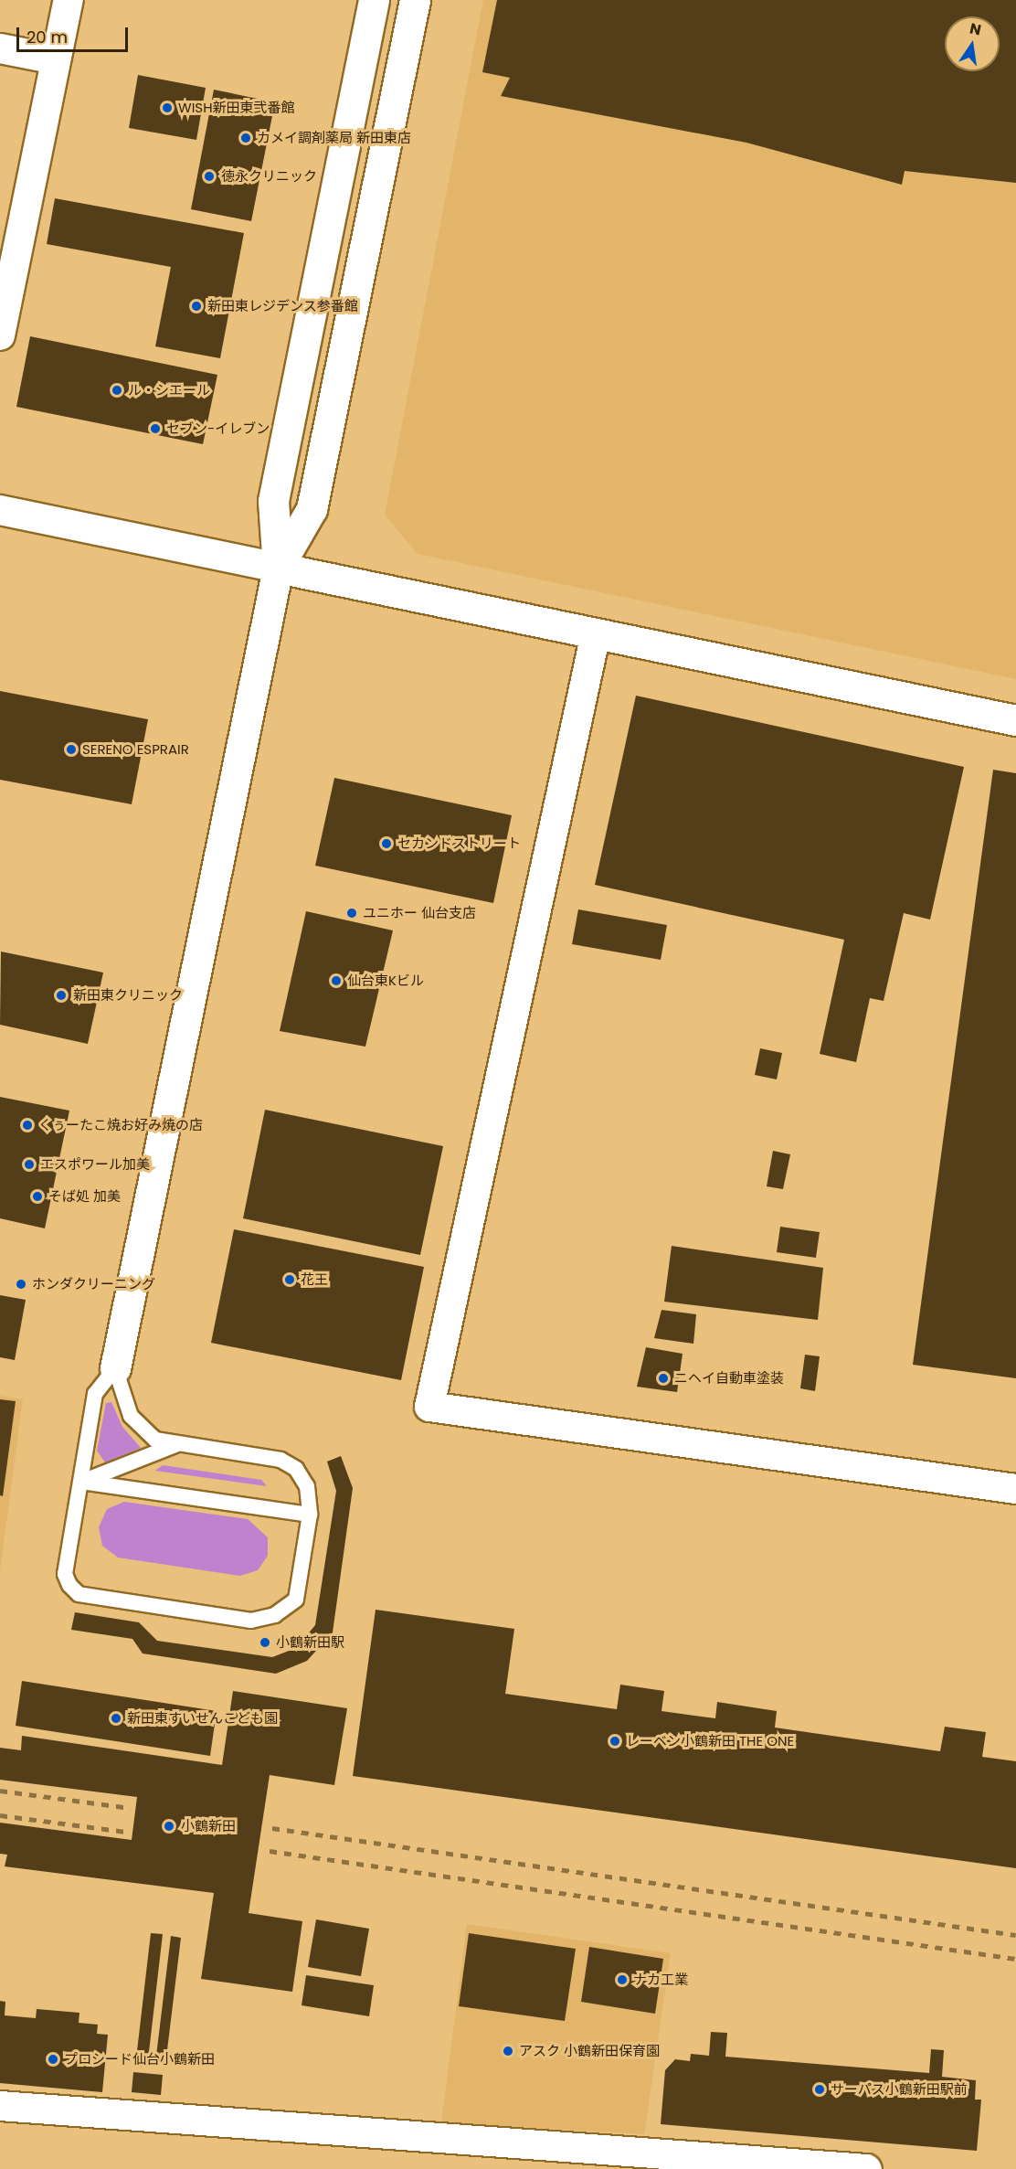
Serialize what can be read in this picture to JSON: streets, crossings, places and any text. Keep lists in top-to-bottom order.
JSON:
{
  "places": [
    "WISH新田東弐番館",
    "カメイ調剤薬局 新田東店",
    "徳永クリニック",
    "新田東レジデンス参番館",
    "ル・シエール",
    "セブン-イレブン",
    "SERENO ESPRAIR",
    "セカンドストリート",
    "ユニホー 仙台支店",
    "仙台東Kビル",
    "新田東クリニック",
    "くぅーたこ焼お好み焼の店",
    "エスポワール加美",
    "そば処 加美",
    "花王",
    "ホンダクリーニング",
    "ニヘイ自動車塗装",
    "小鶴新田駅",
    "新田東すいせんこども園",
    "レーベン小鶴新田 THE ONE",
    "小鶴新田",
    "ナカ工業",
    "アスク 小鶴新田保育園",
    "プロシード仙台小鶴新田",
    "サーパス小鶴新田駅前"
  ],
  "scale_bar": "20 m",
  "north": "top"
}
